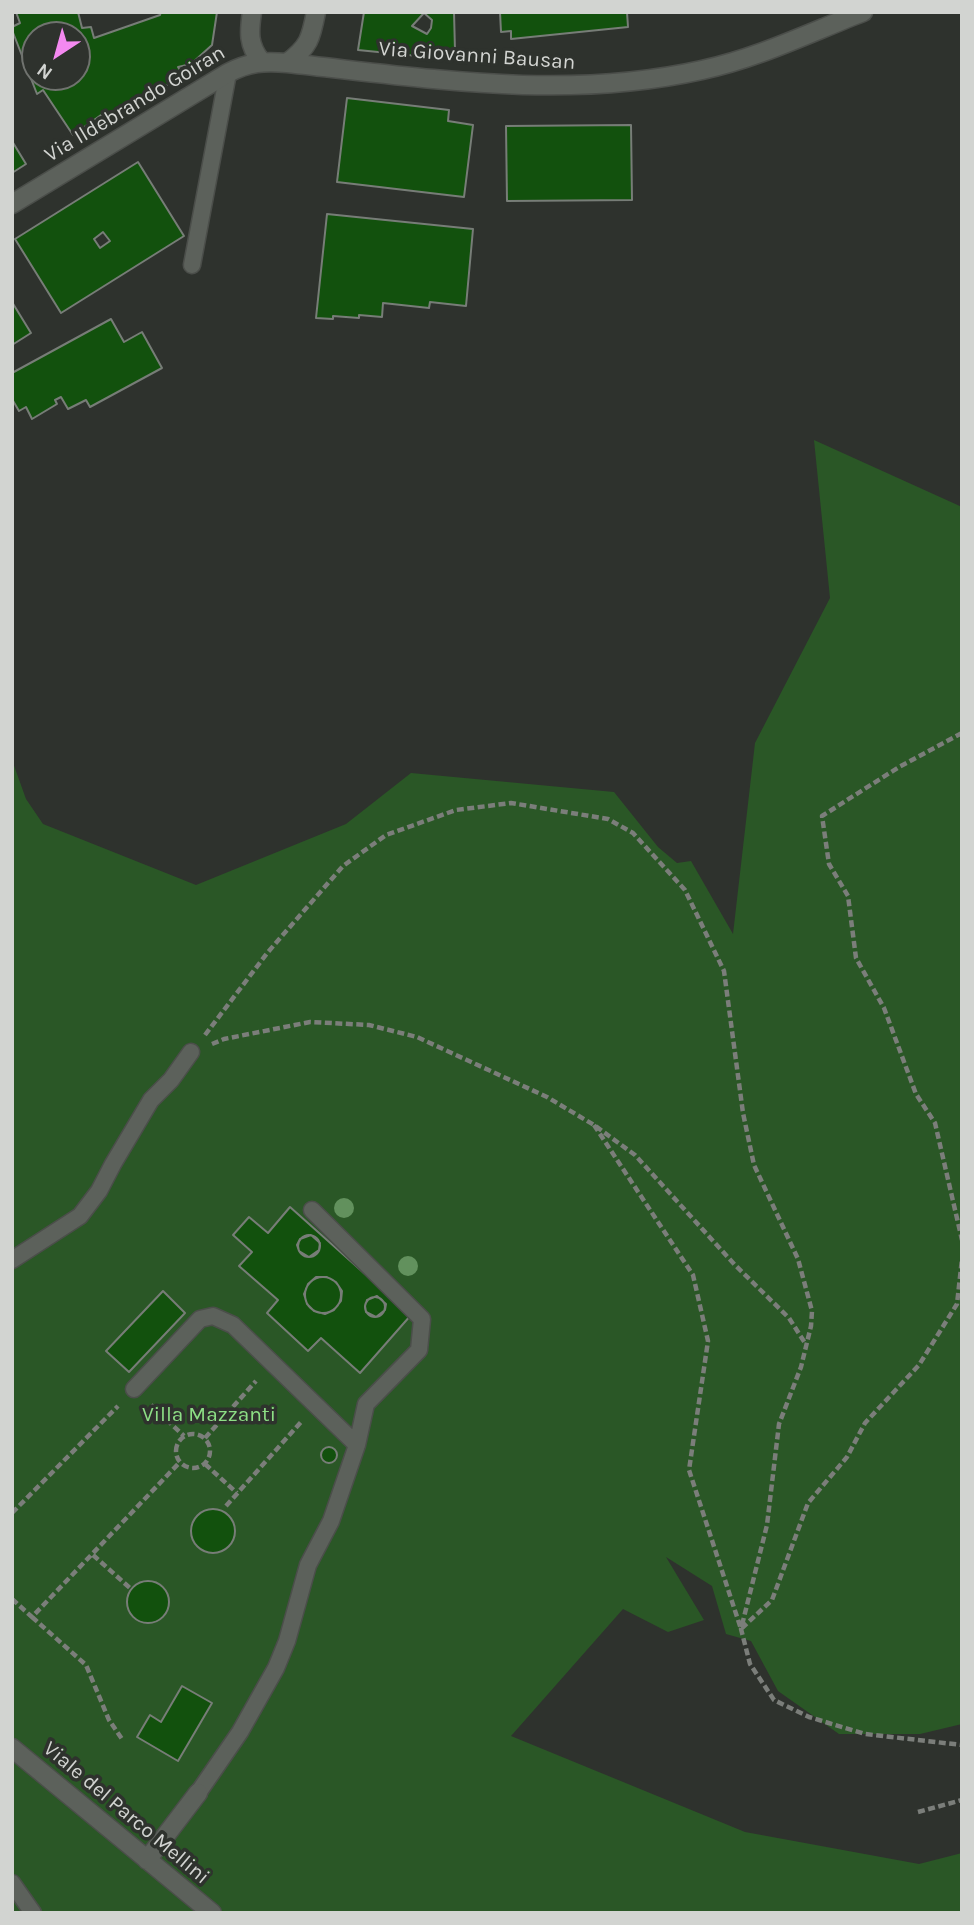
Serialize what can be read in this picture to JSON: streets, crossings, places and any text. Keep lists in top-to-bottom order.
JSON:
{
  "streets": {
    "street": ["Via Giovanni Bausan", "Via Ildebrando Goiran", "Viale del Parco Mellini"]
  },
  "crossings": [
    ["Via Giovanni Bausan", "Via Ildebrando Goiran"]
  ],
  "parks": ["Villa Mazzanti"],
  "north": "bottom left"
}
